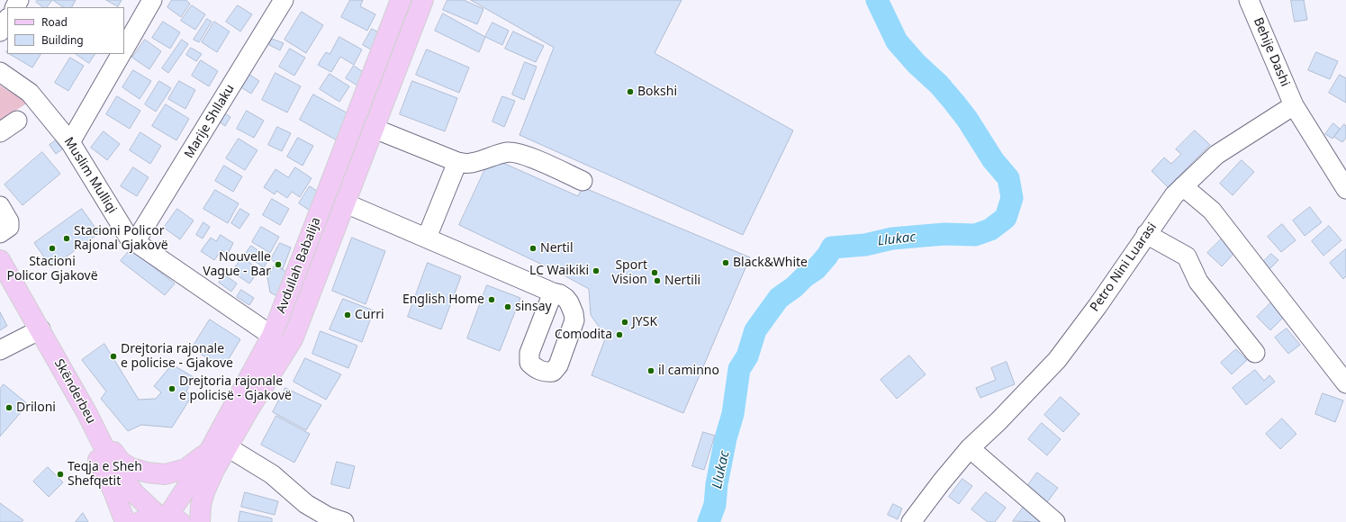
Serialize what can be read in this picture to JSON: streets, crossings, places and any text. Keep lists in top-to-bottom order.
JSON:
{
  "streets": {
    "main road": ["Avdullah Babalija", "Skënderbeu"],
    "street": [
      "Behije Dashi",
      "Marije Shllaku",
      "Muslim Mulliqi",
      "Petro Nini Luarasi"
    ]
  },
  "crossings": [
    ["Behije Dashi", "Petro Nini Luarasi"],
    ["Marije Shllaku", "Muslim Mulliqi"],
    ["Muslim Mulliqi", "Avdullah Babalija"],
    ["Avdullah Babalija", "Skënderbeu"]
  ],
  "water": ["Llukac"],
  "places": [
    "Bokshi",
    "Stacioni Policor Rajonal Gjakovë",
    "Stacioni Policor Gjakovë",
    "Nertil",
    "Black&White",
    "Nouvelle Vague - Bar",
    "LC Waikiki",
    "Sport Vision",
    "Nertili",
    "English Home",
    "sinsay",
    "Curri",
    "JYSK",
    "Comodita",
    "Drejtoria rajonale e policise - Gjakove",
    "il caminno",
    "Drejtoria rajonale e policisë - Gjakovë",
    "Driloni",
    "Teqja e Sheh Shefqetit"
  ],
  "legend": ["Road", "Building"]
}
